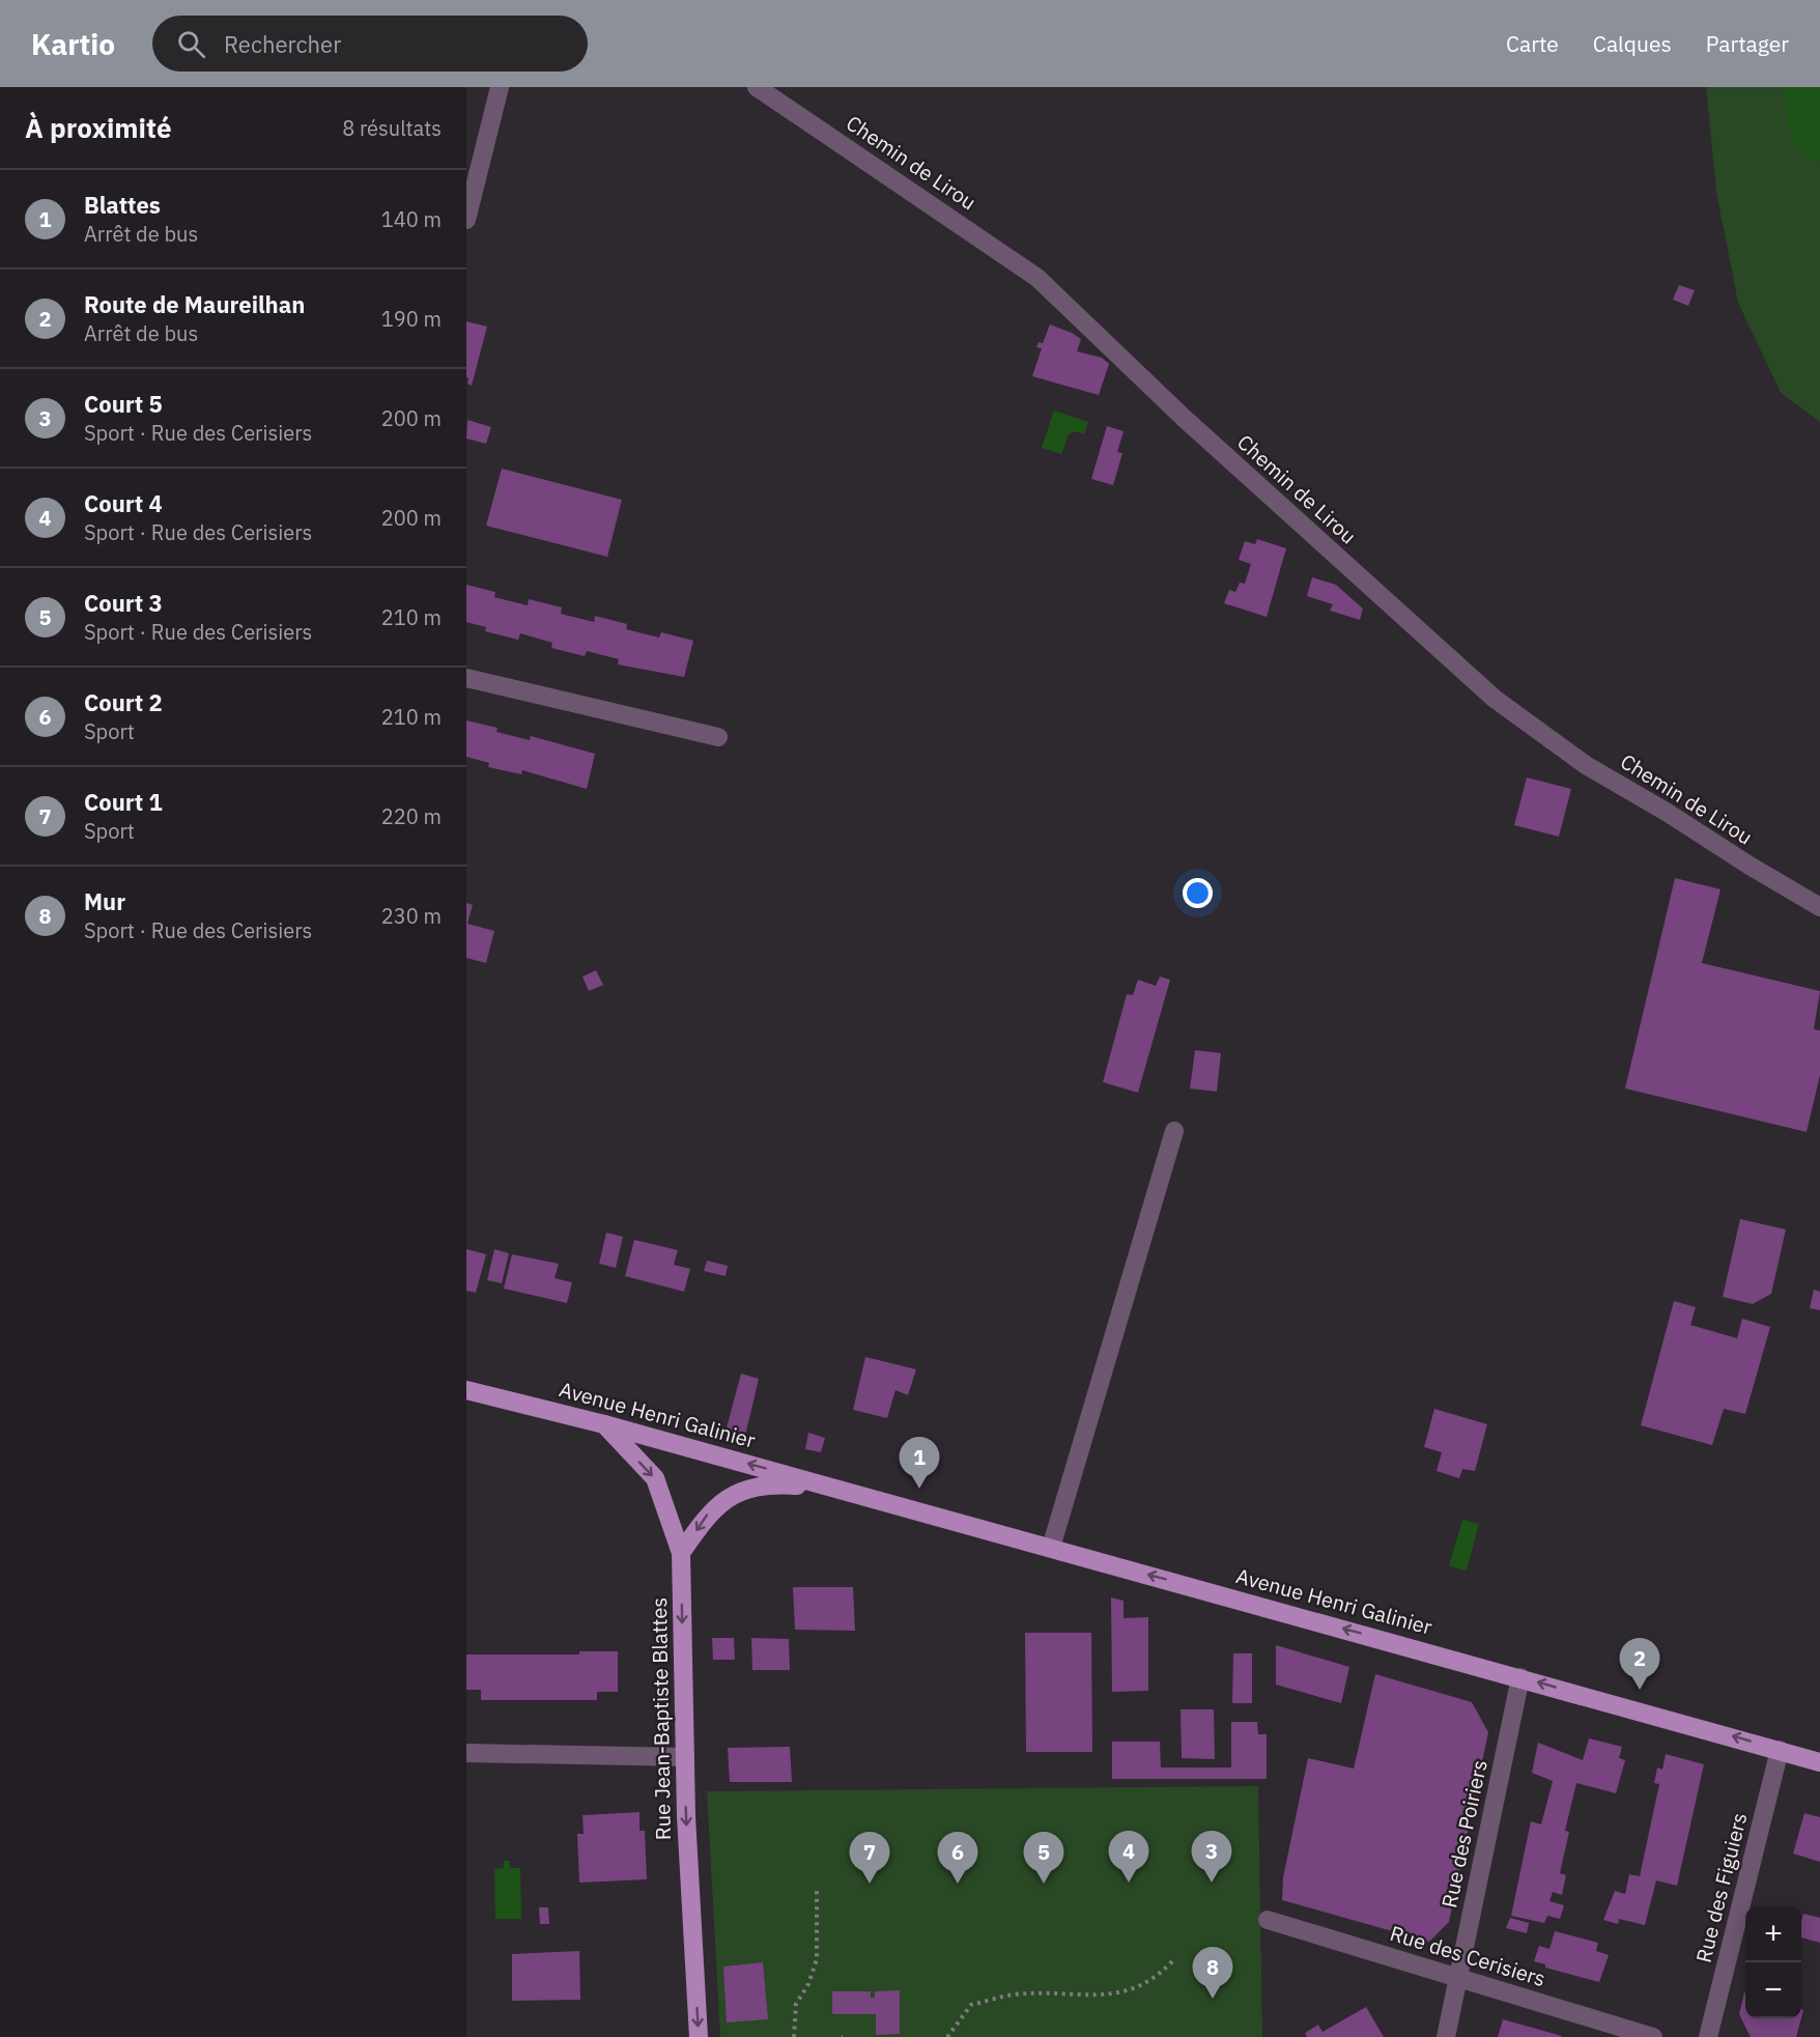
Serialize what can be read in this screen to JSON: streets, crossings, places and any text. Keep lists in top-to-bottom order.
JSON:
{
  "streets": {
    "main road": ["Avenue Henri Galinier", "Rue Jean-Baptiste Blattes"],
    "street": [
      "Chemin de Lirou",
      "Rue des Poiriers",
      "Rue des Figuiers",
      "Rue des Cerisiers"
    ]
  },
  "crossings": [
    ["Avenue Henri Galinier", "Rue Jean-Baptiste Blattes"],
    ["Avenue Henri Galinier", "Rue des Poiriers"],
    ["Avenue Henri Galinier", "Rue des Figuiers"],
    ["Rue des Poiriers", "Rue des Cerisiers"]
  ],
  "one_way": ["Avenue Henri Galinier", "Rue Jean-Baptiste Blattes"],
  "page": {
    "header": "Kartio",
    "search": "Rechercher",
    "nav": ["Carte", "Calques", "Partager"],
    "heading": ["À proximité", "8 résultats"],
    "list": [
      {
        "mark": "1",
        "name": "Blattes",
        "note": "Arrêt de bus",
        "value": "140 m"
      },
      {
        "mark": "2",
        "name": "Route de Maureilhan",
        "note": "Arrêt de bus",
        "value": "190 m"
      },
      {
        "mark": "3",
        "name": "Court 5",
        "note": "Sport · Rue des Cerisiers",
        "value": "200 m"
      },
      {
        "mark": "4",
        "name": "Court 4",
        "note": "Sport · Rue des Cerisiers",
        "value": "200 m"
      },
      {
        "mark": "5",
        "name": "Court 3",
        "note": "Sport · Rue des Cerisiers",
        "value": "210 m"
      },
      {
        "mark": "6",
        "name": "Court 2",
        "note": "Sport",
        "value": "210 m"
      },
      {
        "mark": "7",
        "name": "Court 1",
        "note": "Sport",
        "value": "220 m"
      },
      {
        "mark": "8",
        "name": "Mur",
        "note": "Sport · Rue des Cerisiers",
        "value": "230 m"
      }
    ],
    "pins": [
      "1",
      "2",
      "3",
      "4",
      "5",
      "6",
      "7",
      "8"
    ],
    "map_buttons": ["+", "−"]
  }
}
